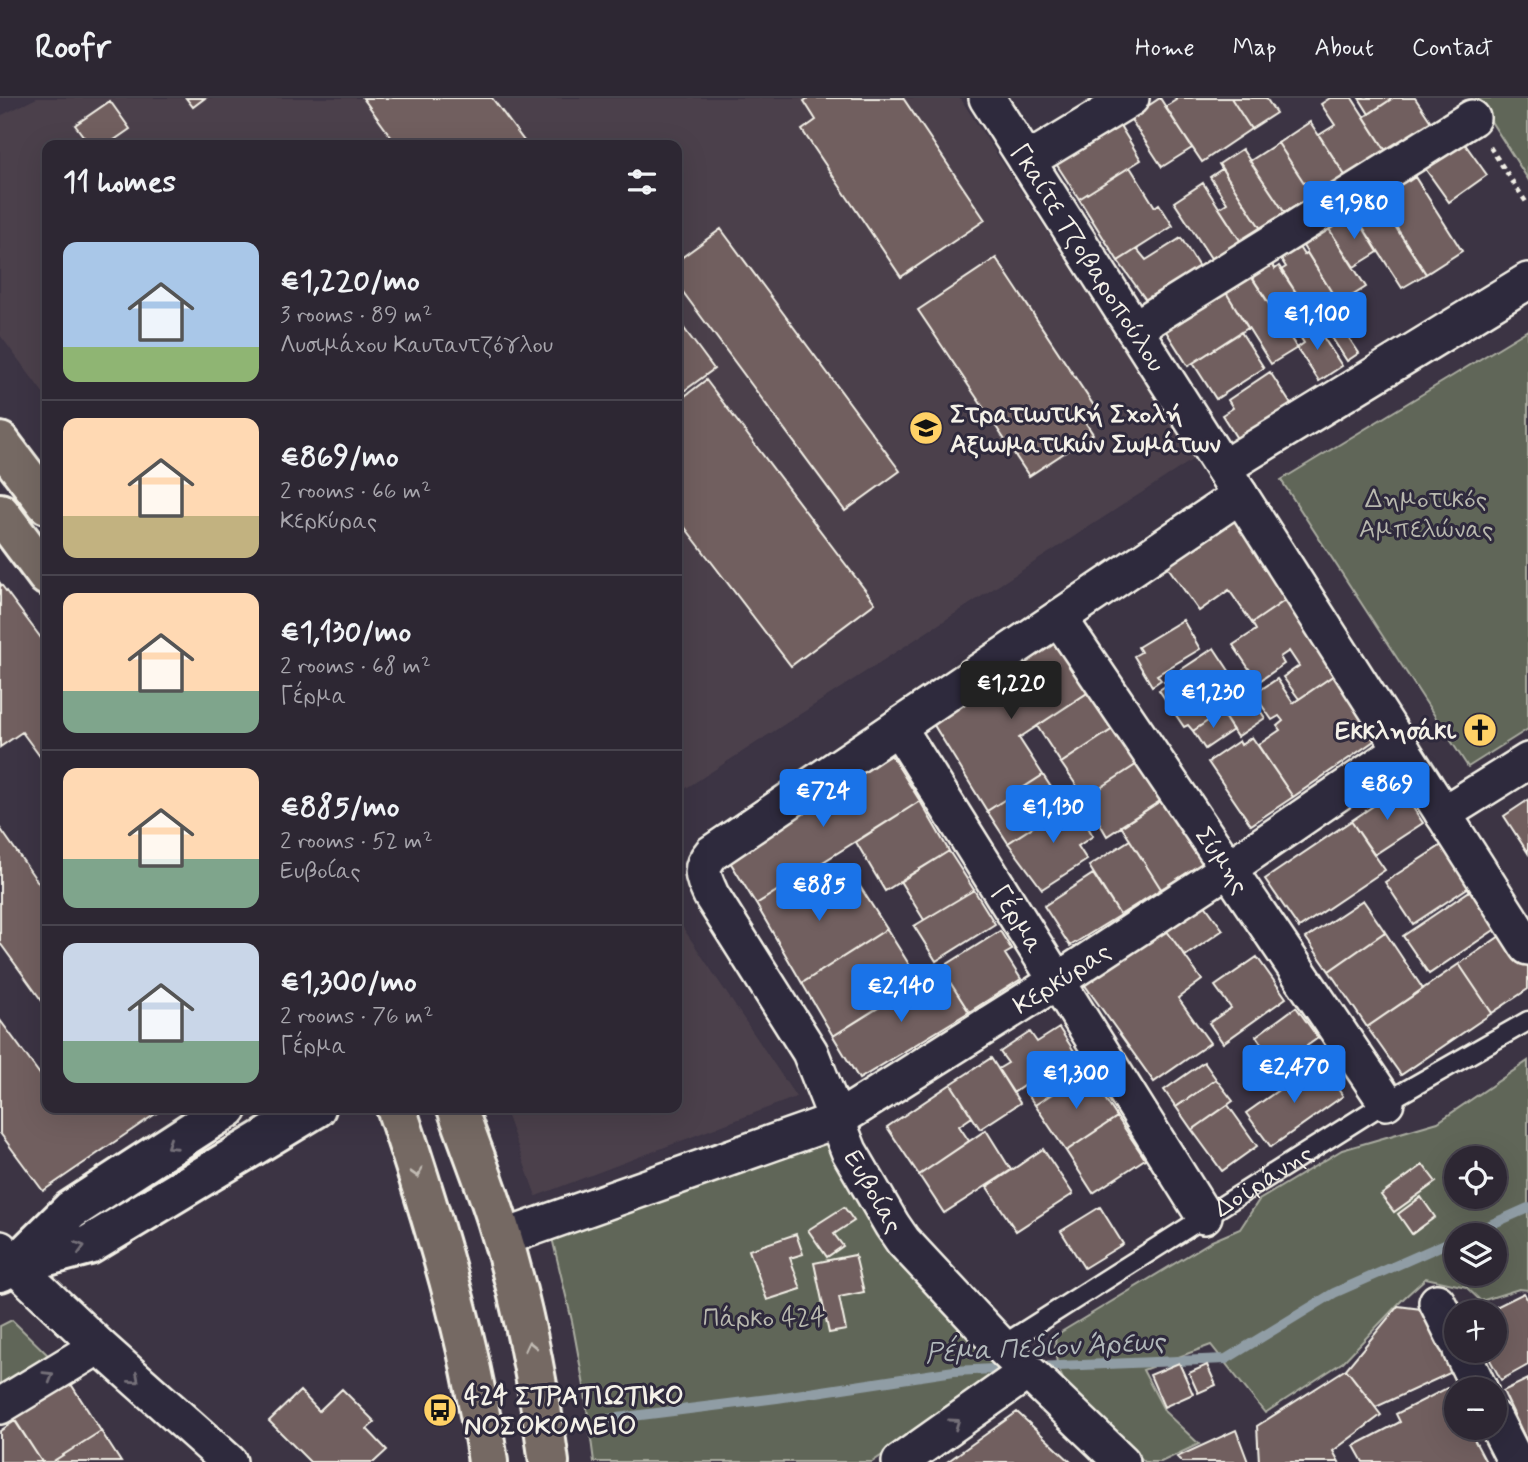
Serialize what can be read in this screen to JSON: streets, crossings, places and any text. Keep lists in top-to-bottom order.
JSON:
{
  "streets": {
    "street": [
      "Γκαίτε Τζοβαροπούλου",
      "Σύμης",
      "Γέρμα",
      "Κερκύρας",
      "Δοϊράνης",
      "Ευβοίας"
    ]
  },
  "crossings": [
    ["Γκαίτε Τζοβαροπούλου", "Κερκύρας"],
    ["Σύμης", "Κερκύρας"],
    ["Σύμης", "Δοϊράνης"],
    ["Γέρμα", "Κερκύρας"],
    ["Γέρμα", "Δοϊράνης"],
    ["Γέρμα", "Ευβοίας"],
    ["Κερκύρας", "Ευβοίας"],
    ["Δοϊράνης", "Ευβοίας"]
  ],
  "water": ["Ρέμα Πεδίον Άρεως"],
  "parks": ["Δημοτικός Αμπελώνας", "Πάρκο 424"],
  "places": {
    "school or university": ["Στρατιωτική Σχολή Αξιωματικών Σωμάτων"],
    "church": ["Εκκλησάκι"],
    "bus stop": ["424 ΣΤΡΑΤΙΩΤΙΚΟ ΝΟΣΟΚΟΜΕΙΟ"]
  },
  "page": {
    "header": "Roofr",
    "nav": [
      "Home",
      "Map",
      "About",
      "Contact"
    ],
    "heading": "11 homes",
    "price": [
      "€1,980",
      "€1,100",
      "€1,220",
      "€1,230",
      "€869",
      "€724",
      "€1,130",
      "€885",
      "€2,140",
      "€2,470",
      "€1,300"
    ],
    "list": [
      {
        "name": "€1,220/mo",
        "note": "3 rooms · 89 m² · Λυσιμάχου Καυταντζόγλου"
      },
      {
        "name": "€869/mo",
        "note": "2 rooms · 66 m² · Κερκύρας"
      },
      {
        "name": "€1,130/mo",
        "note": "2 rooms · 68 m² · Γέρμα"
      },
      {
        "name": "€885/mo",
        "note": "2 rooms · 52 m² · Ευβοίας"
      },
      {
        "name": "€1,300/mo",
        "note": "2 rooms · 76 m² · Γέρμα"
      }
    ],
    "map_buttons": ["+", "−"]
  }
}
